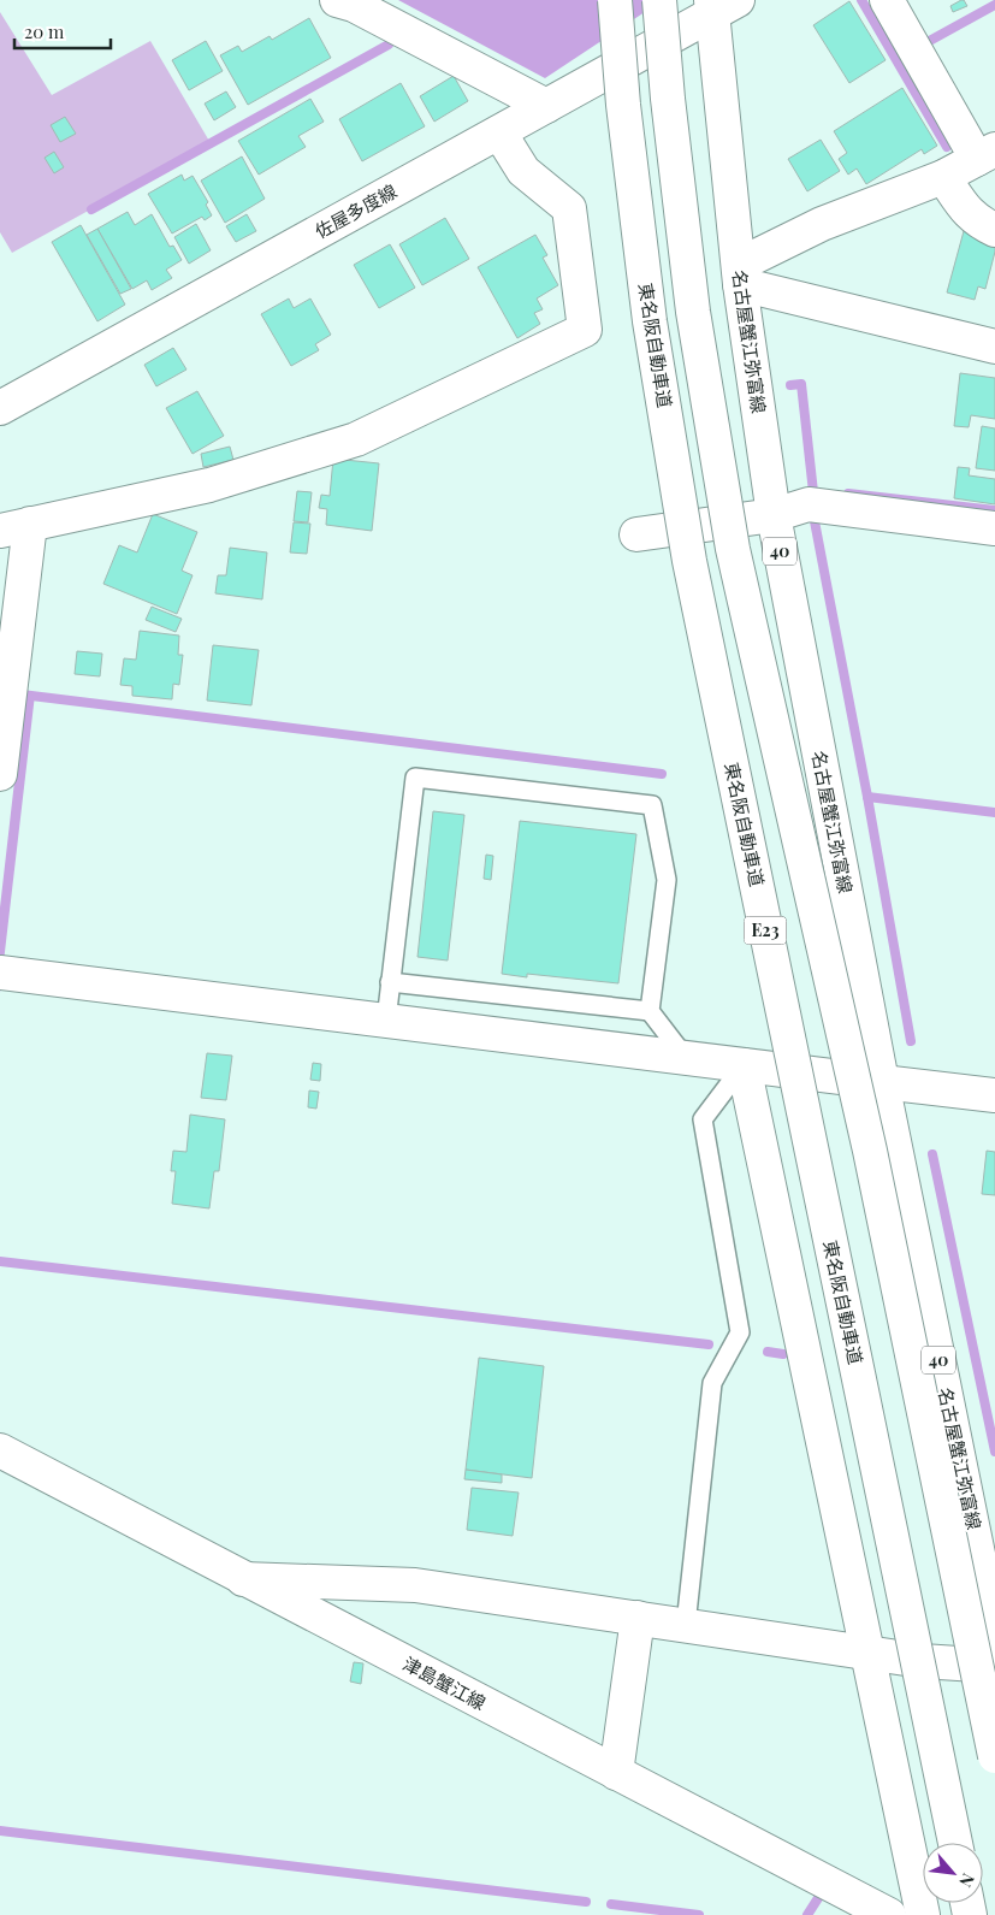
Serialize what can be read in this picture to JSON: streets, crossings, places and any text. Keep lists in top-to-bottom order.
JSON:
{
  "streets": {
    "main road": [
      "佐屋多度線",
      "名古屋蟹江弥富線",
      "東名阪自動車道",
      "40",
      "E23",
      "津島蟹江線"
    ]
  },
  "crossings": [
    ["佐屋多度線", "名古屋蟹江弥富線"]
  ],
  "scale_bar": "20 m",
  "north": "bottom right"
}
